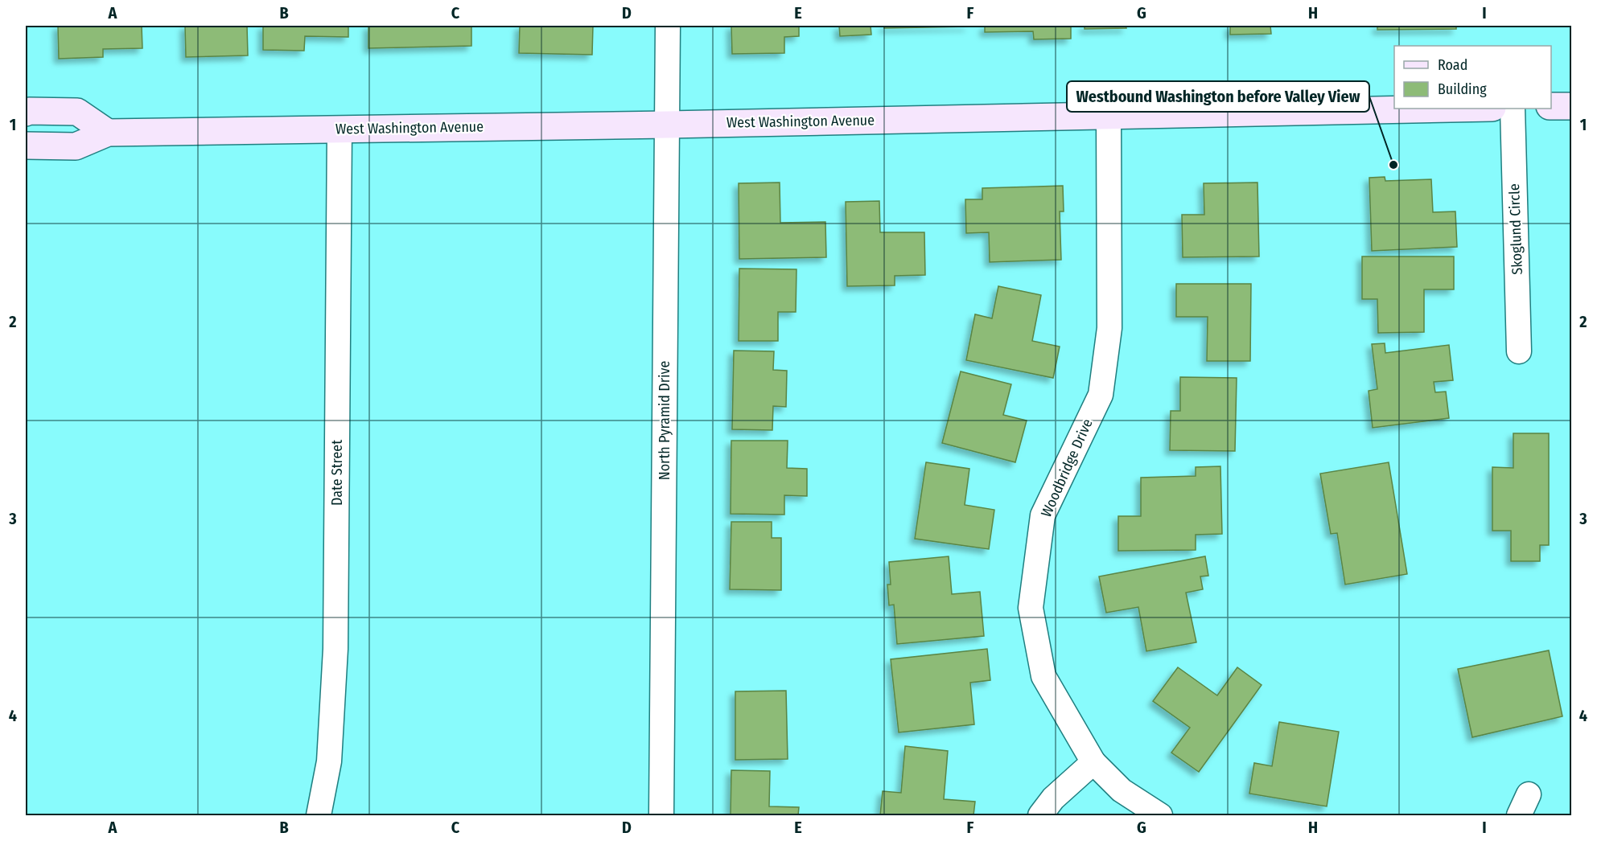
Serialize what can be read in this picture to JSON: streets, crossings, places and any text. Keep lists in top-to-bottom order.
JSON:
{
  "streets": {
    "main road": ["West Washington Avenue"],
    "street": [
      "Skoglund Circle",
      "North Pyramid Drive",
      "Woodbridge Drive",
      "Date Street"
    ]
  },
  "crossings": [
    ["West Washington Avenue", "North Pyramid Drive"],
    ["West Washington Avenue", "Woodbridge Drive"],
    ["West Washington Avenue", "Date Street"]
  ],
  "places": ["Westbound Washington before Valley View"],
  "legend": ["Road", "Building"],
  "grid": {
    "columns": [
      "A",
      "B",
      "C",
      "D",
      "E",
      "F",
      "G",
      "H",
      "I"
    ],
    "rows": [
      "1",
      "2",
      "3",
      "4"
    ]
  }
}
